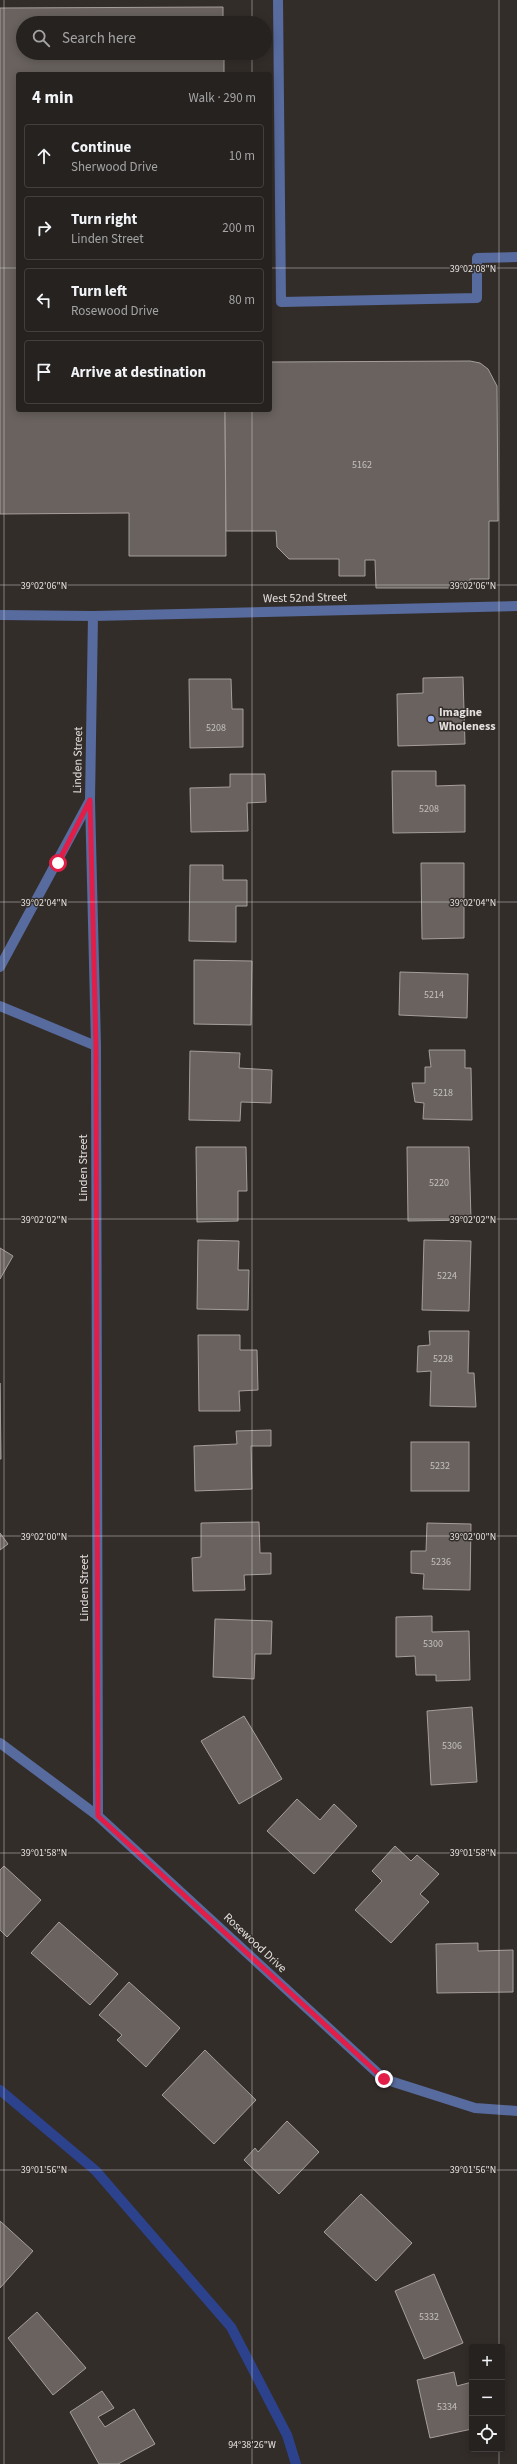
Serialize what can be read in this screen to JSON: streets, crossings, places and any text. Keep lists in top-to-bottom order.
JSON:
{
  "streets": {
    "street": ["West 52nd Street", "Linden Street", "Rosewood Drive"]
  },
  "crossings": [
    ["West 52nd Street", "Linden Street"],
    ["Linden Street", "Rosewood Drive"]
  ],
  "places": ["Imagine Wholeness"],
  "house_numbers": [
    "5162",
    "5208",
    "5208",
    "5214",
    "5218",
    "5220",
    "5224",
    "5228",
    "5232",
    "5236",
    "5300",
    "5306",
    "5332",
    "5334"
  ],
  "page": {
    "search": "Search here",
    "heading": ["4 min", "Walk · 290 m"],
    "list": [
      ["Continue", "Sherwood Drive", "10 m"],
      ["Turn right", "Linden Street", "200 m"],
      ["Turn left", "Rosewood Drive", "80 m"],
      "Arrive at destination"
    ],
    "map_buttons": ["+", "−"]
  },
  "coordinates": [
    "39°02'08\"N",
    "39°02'06\"N",
    "39°02'04\"N",
    "39°02'02\"N",
    "39°02'00\"N",
    "39°01'58\"N",
    "39°01'56\"N",
    "94°38'26\"W"
  ]
}
